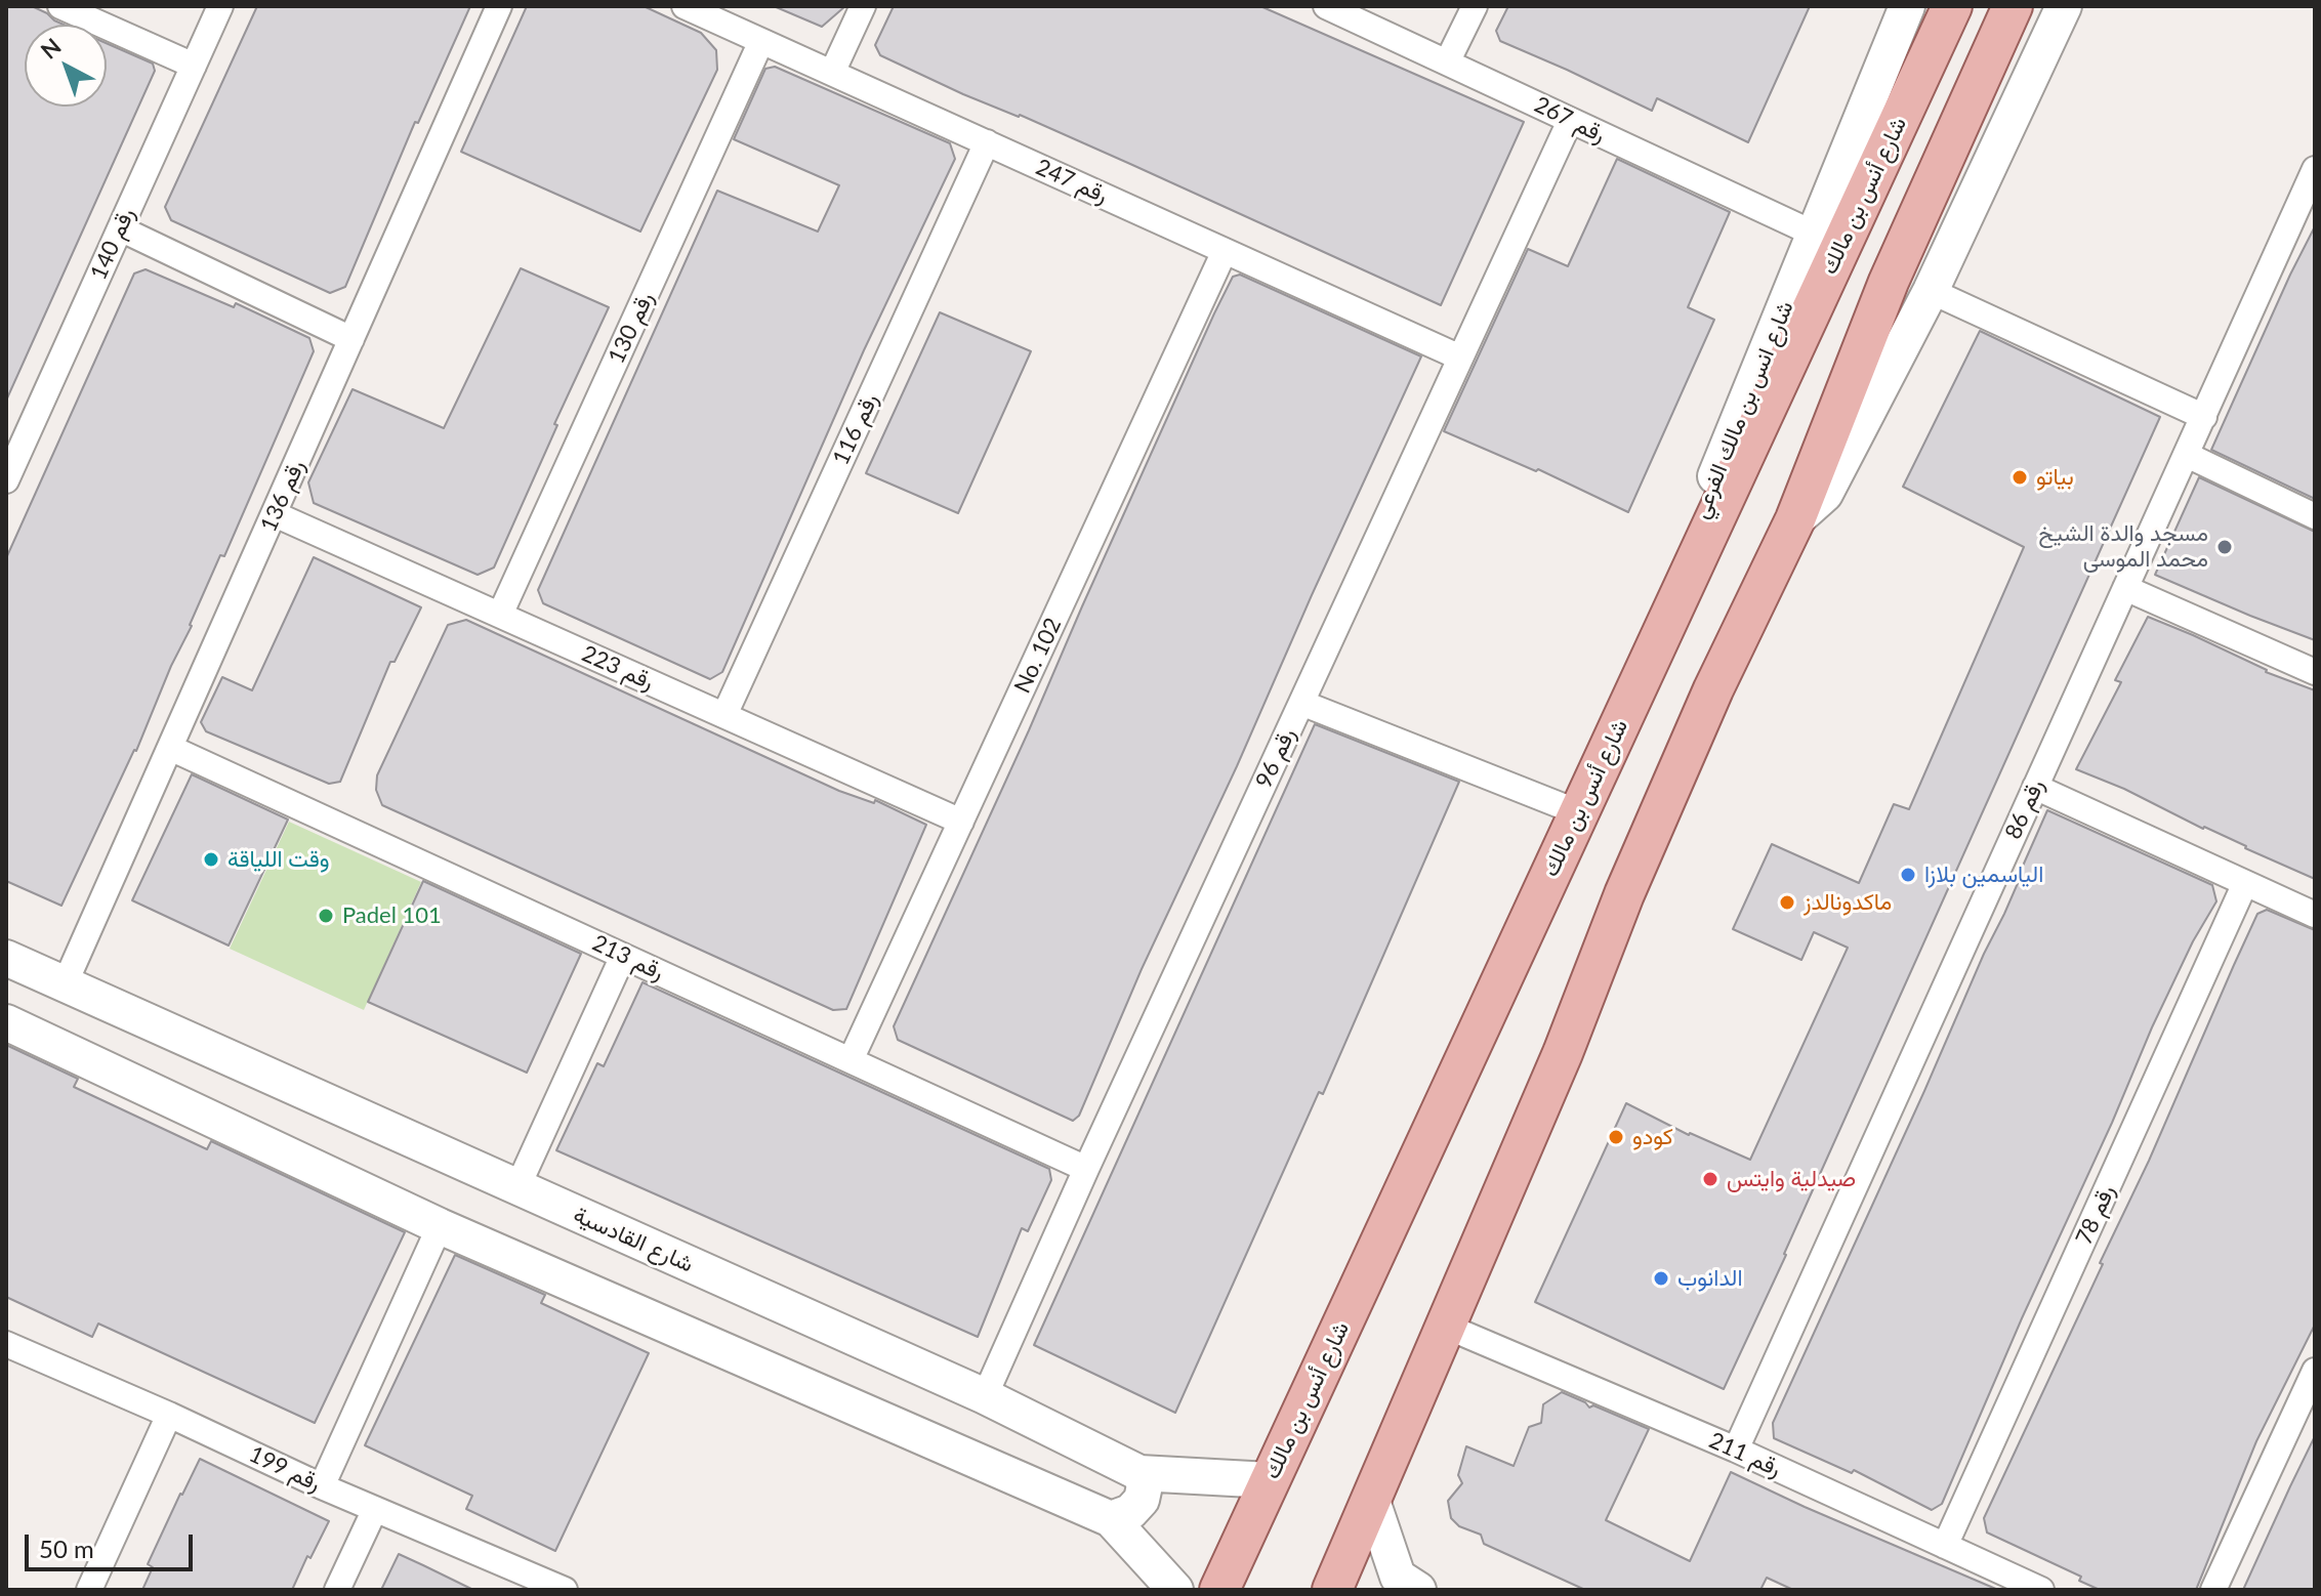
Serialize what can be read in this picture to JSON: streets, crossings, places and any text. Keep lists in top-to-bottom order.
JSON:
{
  "streets": {
    "main road": ["شارع أنس بن مالك"],
    "street": [
      "رقم 267",
      "رقم 247",
      "رقم 140",
      "رقم 130",
      "شارع انس بن مالك الفرعي",
      "رقم 116",
      "رقم 136",
      "No. 102",
      "رقم 223",
      "رقم 96",
      "رقم 86",
      "رقم 213",
      "رقم 78",
      "شارع القادسية",
      "رقم 211",
      "رقم 199"
    ]
  },
  "crossings": [
    ["رقم 267", "شارع انس بن مالك الفرعي"],
    ["رقم 267", "رقم 96"],
    ["رقم 247", "رقم 130"],
    ["رقم 247", "رقم 116"],
    ["رقم 247", "No. 102"],
    ["رقم 247", "رقم 96"],
    ["شارع أنس بن مالك", "شارع انس بن مالك الفرعي"],
    ["شارع أنس بن مالك", "شارع القادسية"],
    ["رقم 130", "رقم 223"],
    ["رقم 116", "رقم 223"],
    ["رقم 136", "رقم 223"],
    ["رقم 136", "رقم 213"],
    ["رقم 136", "شارع القادسية"],
    ["No. 102", "رقم 223"],
    ["No. 102", "رقم 213"],
    ["رقم 96", "رقم 213"],
    ["رقم 96", "شارع القادسية"],
    ["رقم 86", "رقم 211"],
    ["رقم 78", "رقم 211"]
  ],
  "places": [
    "بياتو",
    "مسجد والدة الشيخ محمد الموسى",
    "وقت اللياقة",
    "الياسمين بلازا",
    "ماكدونالدز",
    "Padel 101",
    "كودو",
    "صيدلية وايتس",
    "الدانوب"
  ],
  "scale_bar": "50 m",
  "north": "top left"
}
